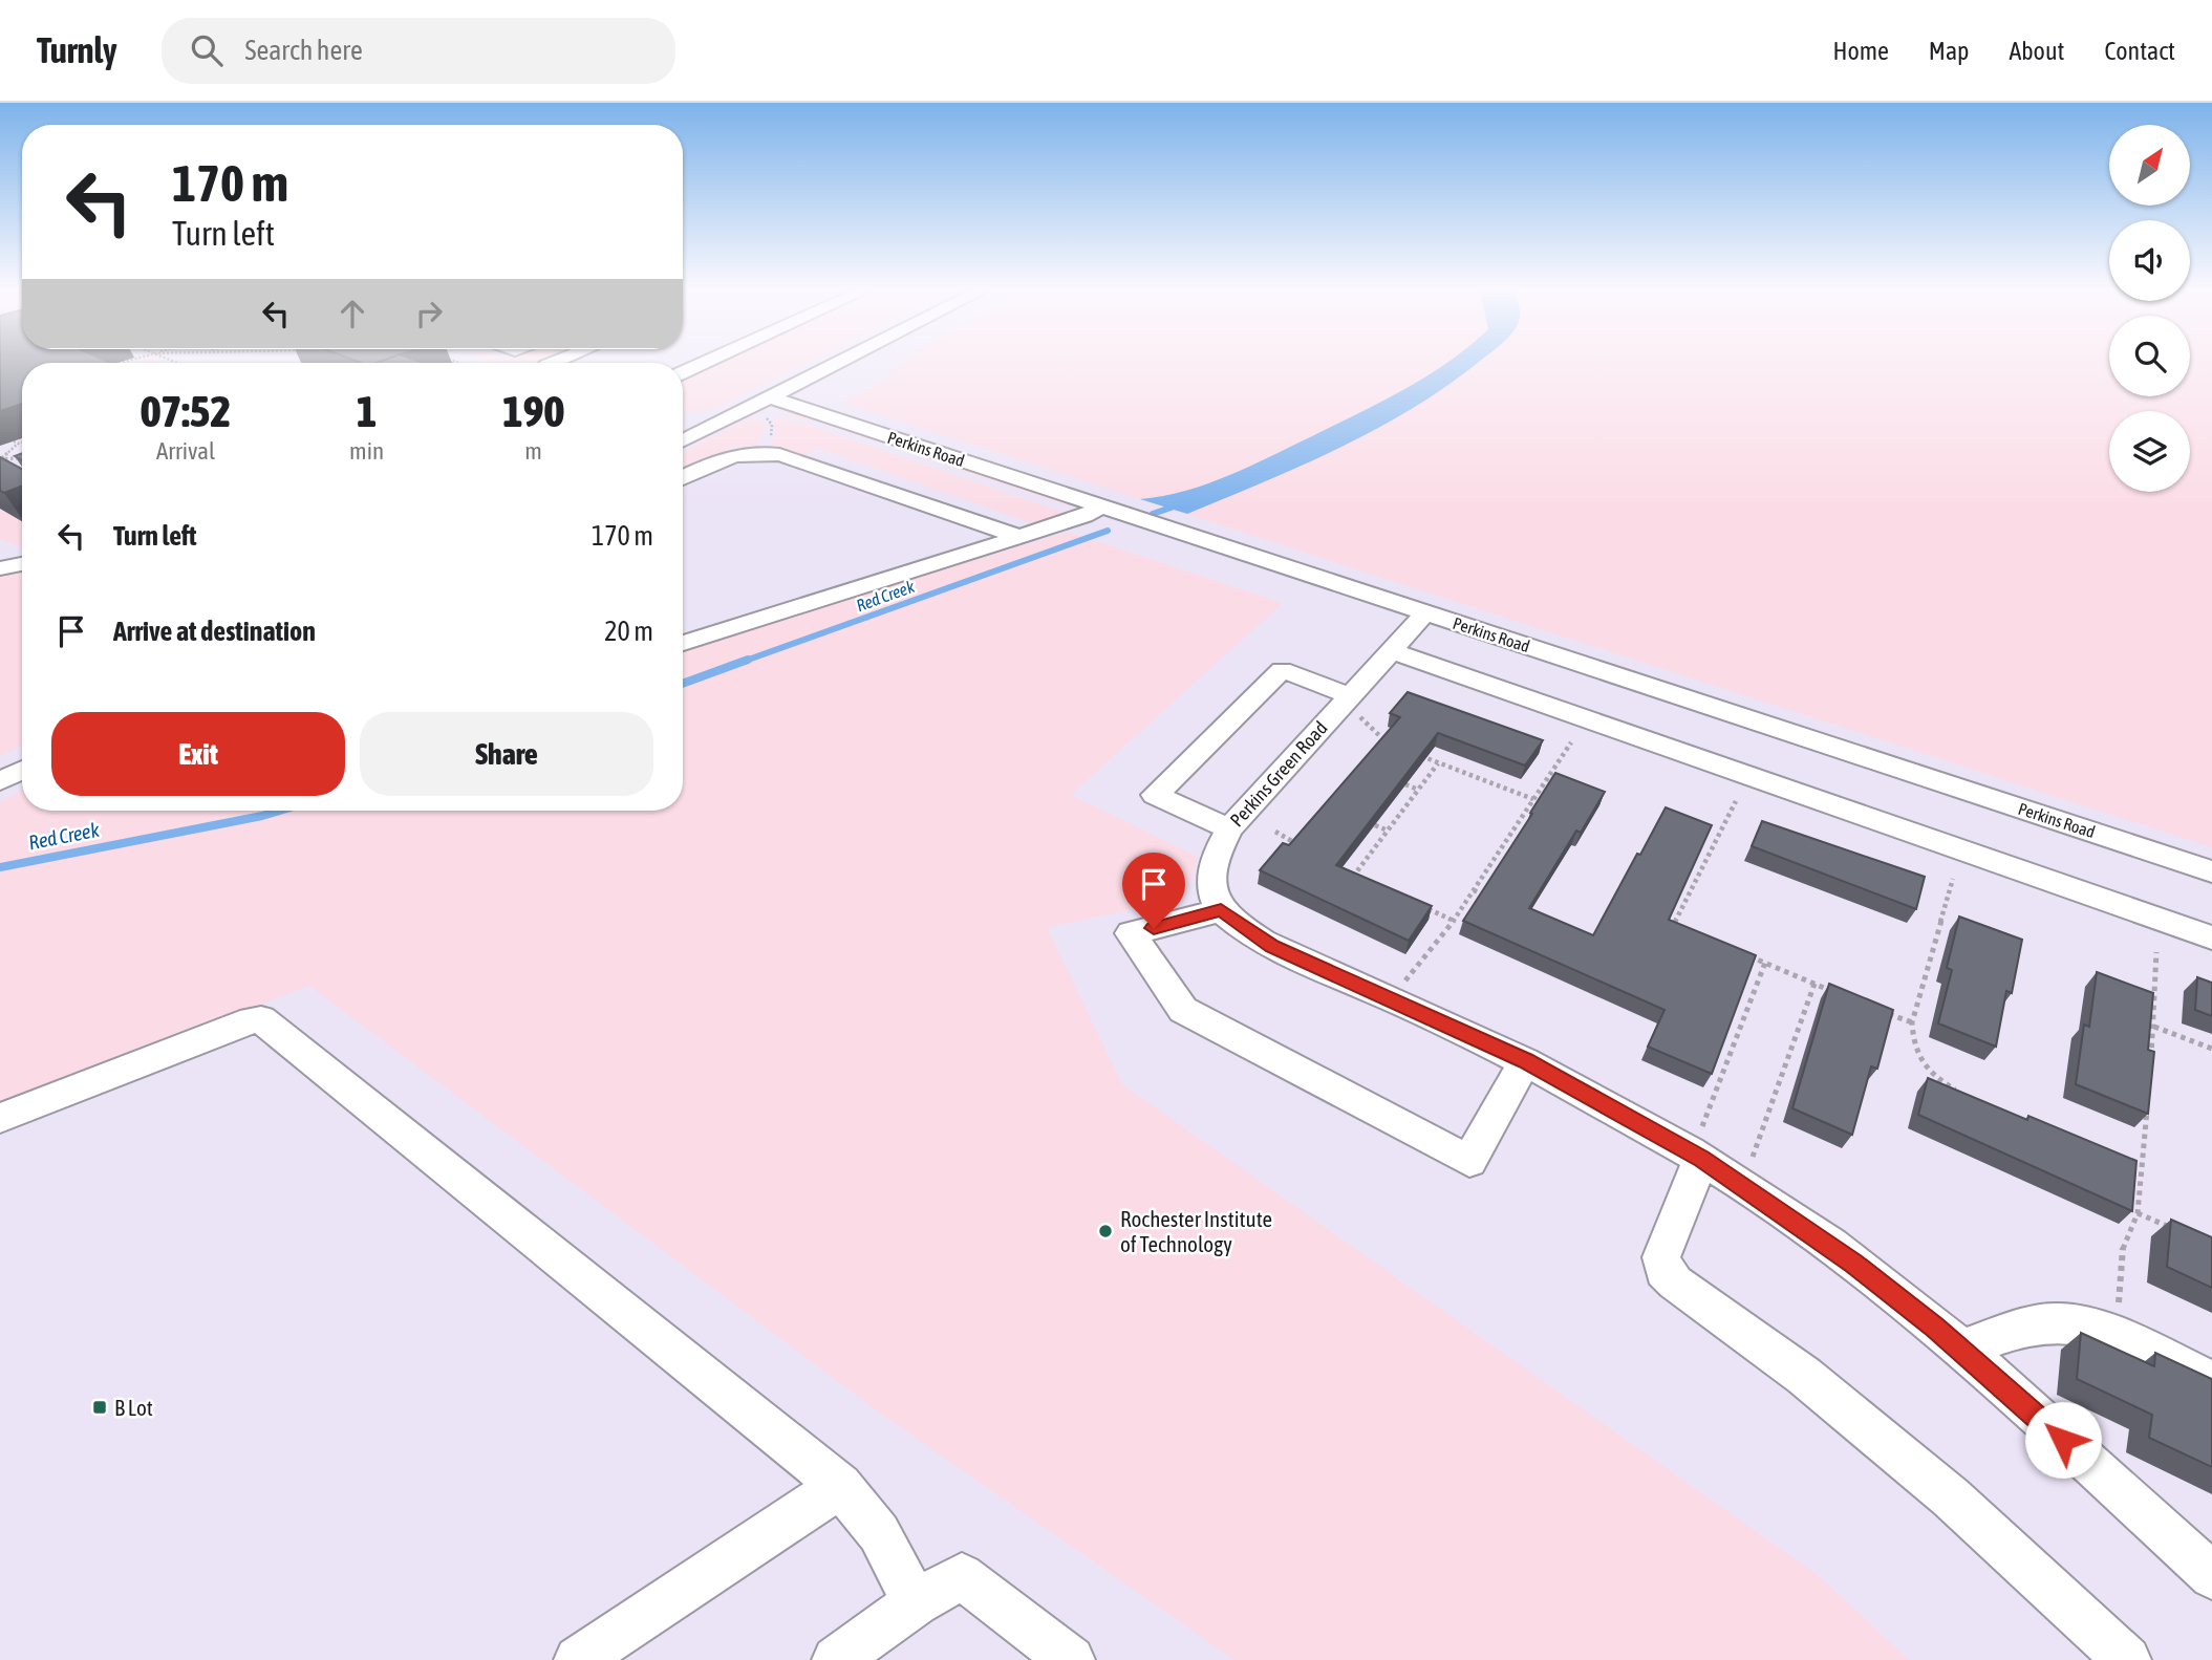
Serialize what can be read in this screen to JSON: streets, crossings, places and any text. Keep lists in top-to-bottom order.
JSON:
{
  "streets": {
    "street": ["Perkins Road", "Perkins Green Road"]
  },
  "crossings": [
    ["Perkins Road", "Perkins Green Road"]
  ],
  "water": ["Red Creek"],
  "places": {
    "other": ["Rochester Institute of Technology"],
    "transit": ["B Lot"]
  },
  "north": "top right",
  "page": {
    "header": "Turnly",
    "search": "Search here",
    "nav": [
      "Home",
      "Map",
      "About",
      "Contact"
    ],
    "turn": ["170 m", "Turn left"],
    "eta": [
      "07:52",
      "Arrival",
      "1",
      "min",
      "190",
      "m"
    ],
    "list": [
      {
        "name": "Turn left",
        "value": "170 m"
      },
      {
        "name": "Arrive at destination",
        "value": "20 m"
      }
    ],
    "buttons": ["Exit", "Share"]
  }
}
